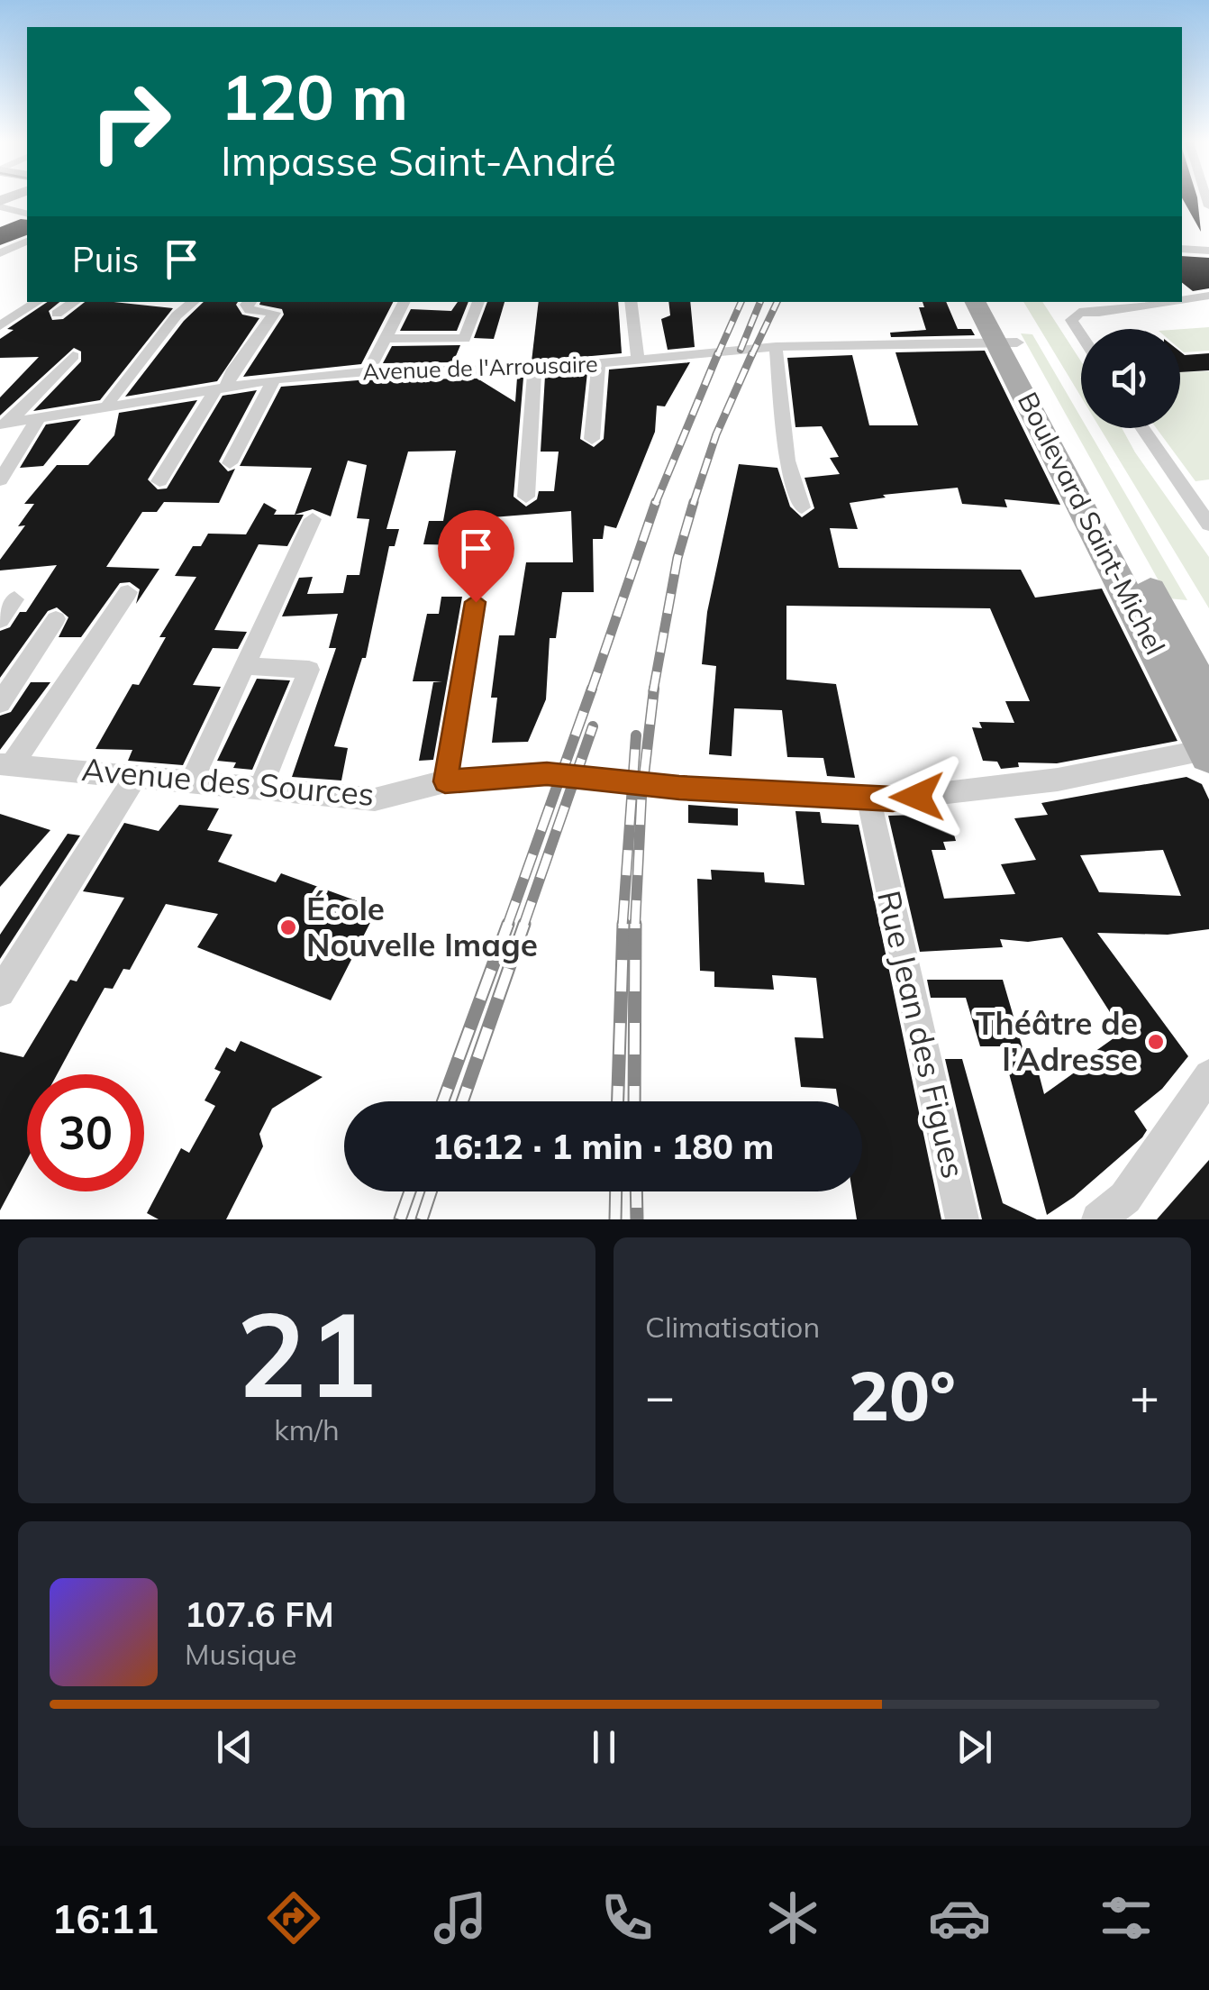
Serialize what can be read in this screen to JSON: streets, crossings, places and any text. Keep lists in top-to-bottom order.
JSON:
{
  "streets": {
    "main road": ["Boulevard Saint-Michel"],
    "street": ["Avenue de l'Arrousaire", "Avenue des Sources", "Rue Jean des Figues"]
  },
  "crossings": [
    ["Avenue de l'Arrousaire", "Boulevard Saint-Michel"],
    ["Boulevard Saint-Michel", "Avenue des Sources"],
    ["Avenue des Sources", "Rue Jean des Figues"]
  ],
  "places": ["École Nouvelle Image", "Théâtre de l’Adresse"],
  "page": {
    "turn": ["120 m", "Impasse Saint-André"],
    "then": "Puis",
    "limit": "30",
    "trip": "16:12 · 1 min · 180 m",
    "tile": [
      ["21", "km/h"],
      "Climatisation"
    ],
    "heat": ["−", "20°", "+"],
    "song": ["107.6 FM", "Musique"],
    "tabs": "16:11"
  }
}
